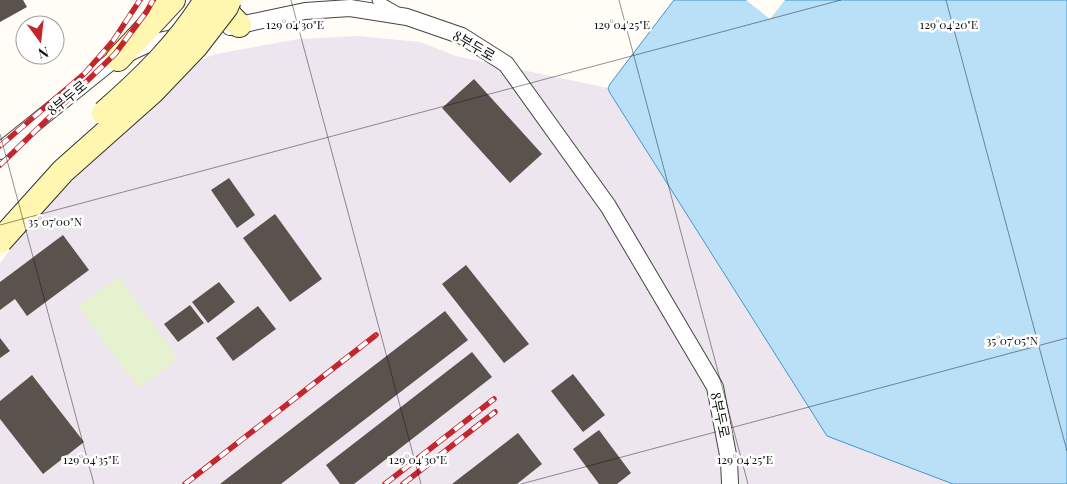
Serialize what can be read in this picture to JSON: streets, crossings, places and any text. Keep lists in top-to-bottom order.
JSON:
{
  "streets": {
    "street": ["8부두로"]
  },
  "north": "bottom",
  "coordinates": [
    "129°04'30\"E",
    "129°04'25\"E",
    "129°04'20\"E",
    "35°07'00\"N",
    "35°07'05\"N",
    "129°04'35\"E"
  ]
}
